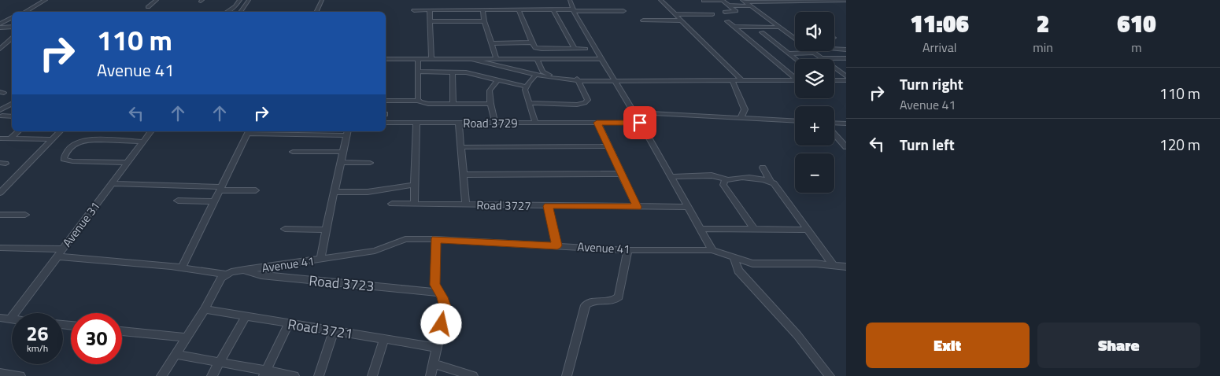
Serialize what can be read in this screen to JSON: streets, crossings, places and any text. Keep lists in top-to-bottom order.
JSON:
{
  "streets": {
    "street": [
      "Road 3729",
      "Road 3727",
      "Avenue 31",
      "Avenue 41",
      "Road 3723",
      "Road 3721"
    ]
  },
  "crossings": [
    ["Avenue 41", "Road 3723"]
  ],
  "page": {
    "eta": [
      "11:06",
      "Arrival",
      "2",
      "min",
      "610",
      "m"
    ],
    "map_buttons": ["+", "−"],
    "turn": ["110 m", "Avenue 41"],
    "list": [
      {
        "name": "Turn right",
        "note": "Avenue 41",
        "value": "110 m"
      },
      {
        "name": "Turn left",
        "value": "120 m"
      }
    ],
    "speed": "26 km/h",
    "limit": "30",
    "buttons": ["Exit", "Share"]
  }
}
